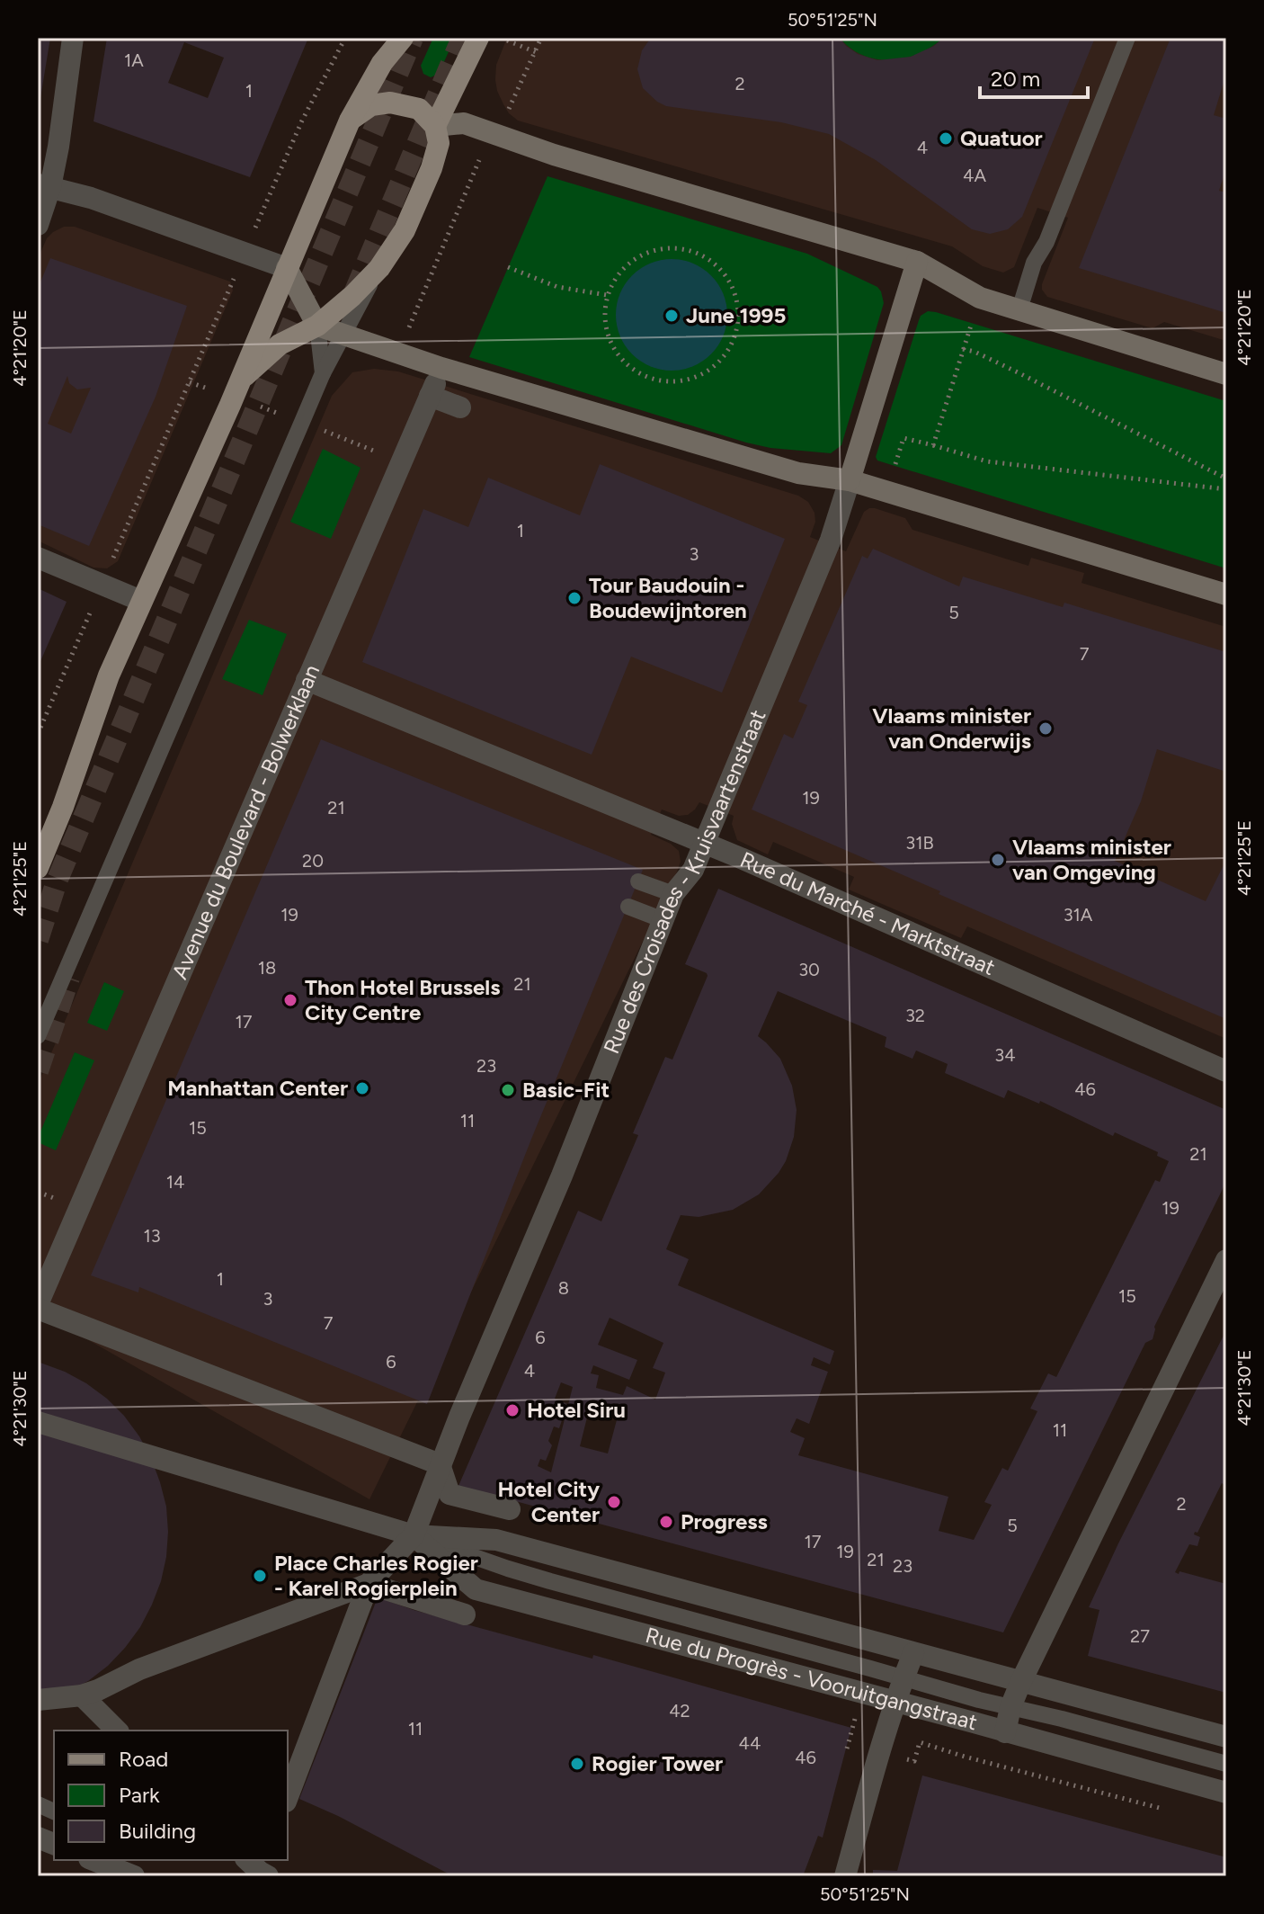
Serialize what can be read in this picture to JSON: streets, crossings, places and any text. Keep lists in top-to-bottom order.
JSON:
{
  "streets": {
    "street": [
      "Avenue du Boulevard - Bolwerklaan",
      "Rue des Croisades - Kruisvaartenstraat",
      "Rue du Marché - Marktstraat",
      "Rue du Progrès - Vooruitgangstraat"
    ]
  },
  "crossings": [
    ["Avenue du Boulevard - Bolwerklaan", "Rue du Marché - Marktstraat"],
    ["Rue des Croisades - Kruisvaartenstraat", "Rue du Marché - Marktstraat"],
    ["Rue des Croisades - Kruisvaartenstraat", "Rue du Progrès - Vooruitgangstraat"]
  ],
  "places": [
    "Quatuor",
    "June 1995",
    "Tour Baudouin - Boudewijntoren",
    "Vlaams minister van Onderwijs",
    "Vlaams minister van Omgeving",
    "Thon Hotel Brussels City Centre",
    "Manhattan Center",
    "Basic-Fit",
    "Hotel Siru",
    "Hotel City Center",
    "Progress",
    "Place Charles Rogier - Karel Rogierplein",
    "Rogier Tower"
  ],
  "house_numbers": [
    "1A",
    "2",
    "1",
    "4",
    "4A",
    "1",
    "3",
    "5",
    "7",
    "19",
    "21",
    "31B",
    "20",
    "19",
    "31A",
    "18",
    "30",
    "21",
    "32",
    "17",
    "34",
    "23",
    "46",
    "11",
    "15",
    "21",
    "14",
    "19",
    "13",
    "1",
    "8",
    "15",
    "3",
    "7",
    "6",
    "6",
    "4",
    "11",
    "2",
    "5",
    "17",
    "19",
    "21",
    "23",
    "27",
    "42",
    "11",
    "44",
    "46"
  ],
  "legend": ["Road", "Park", "Building"],
  "scale_bar": "20 m",
  "coordinates": [
    "50°51'25\"N",
    "4°21'20\"E",
    "4°21'25\"E",
    "4°21'30\"E"
  ]
}
